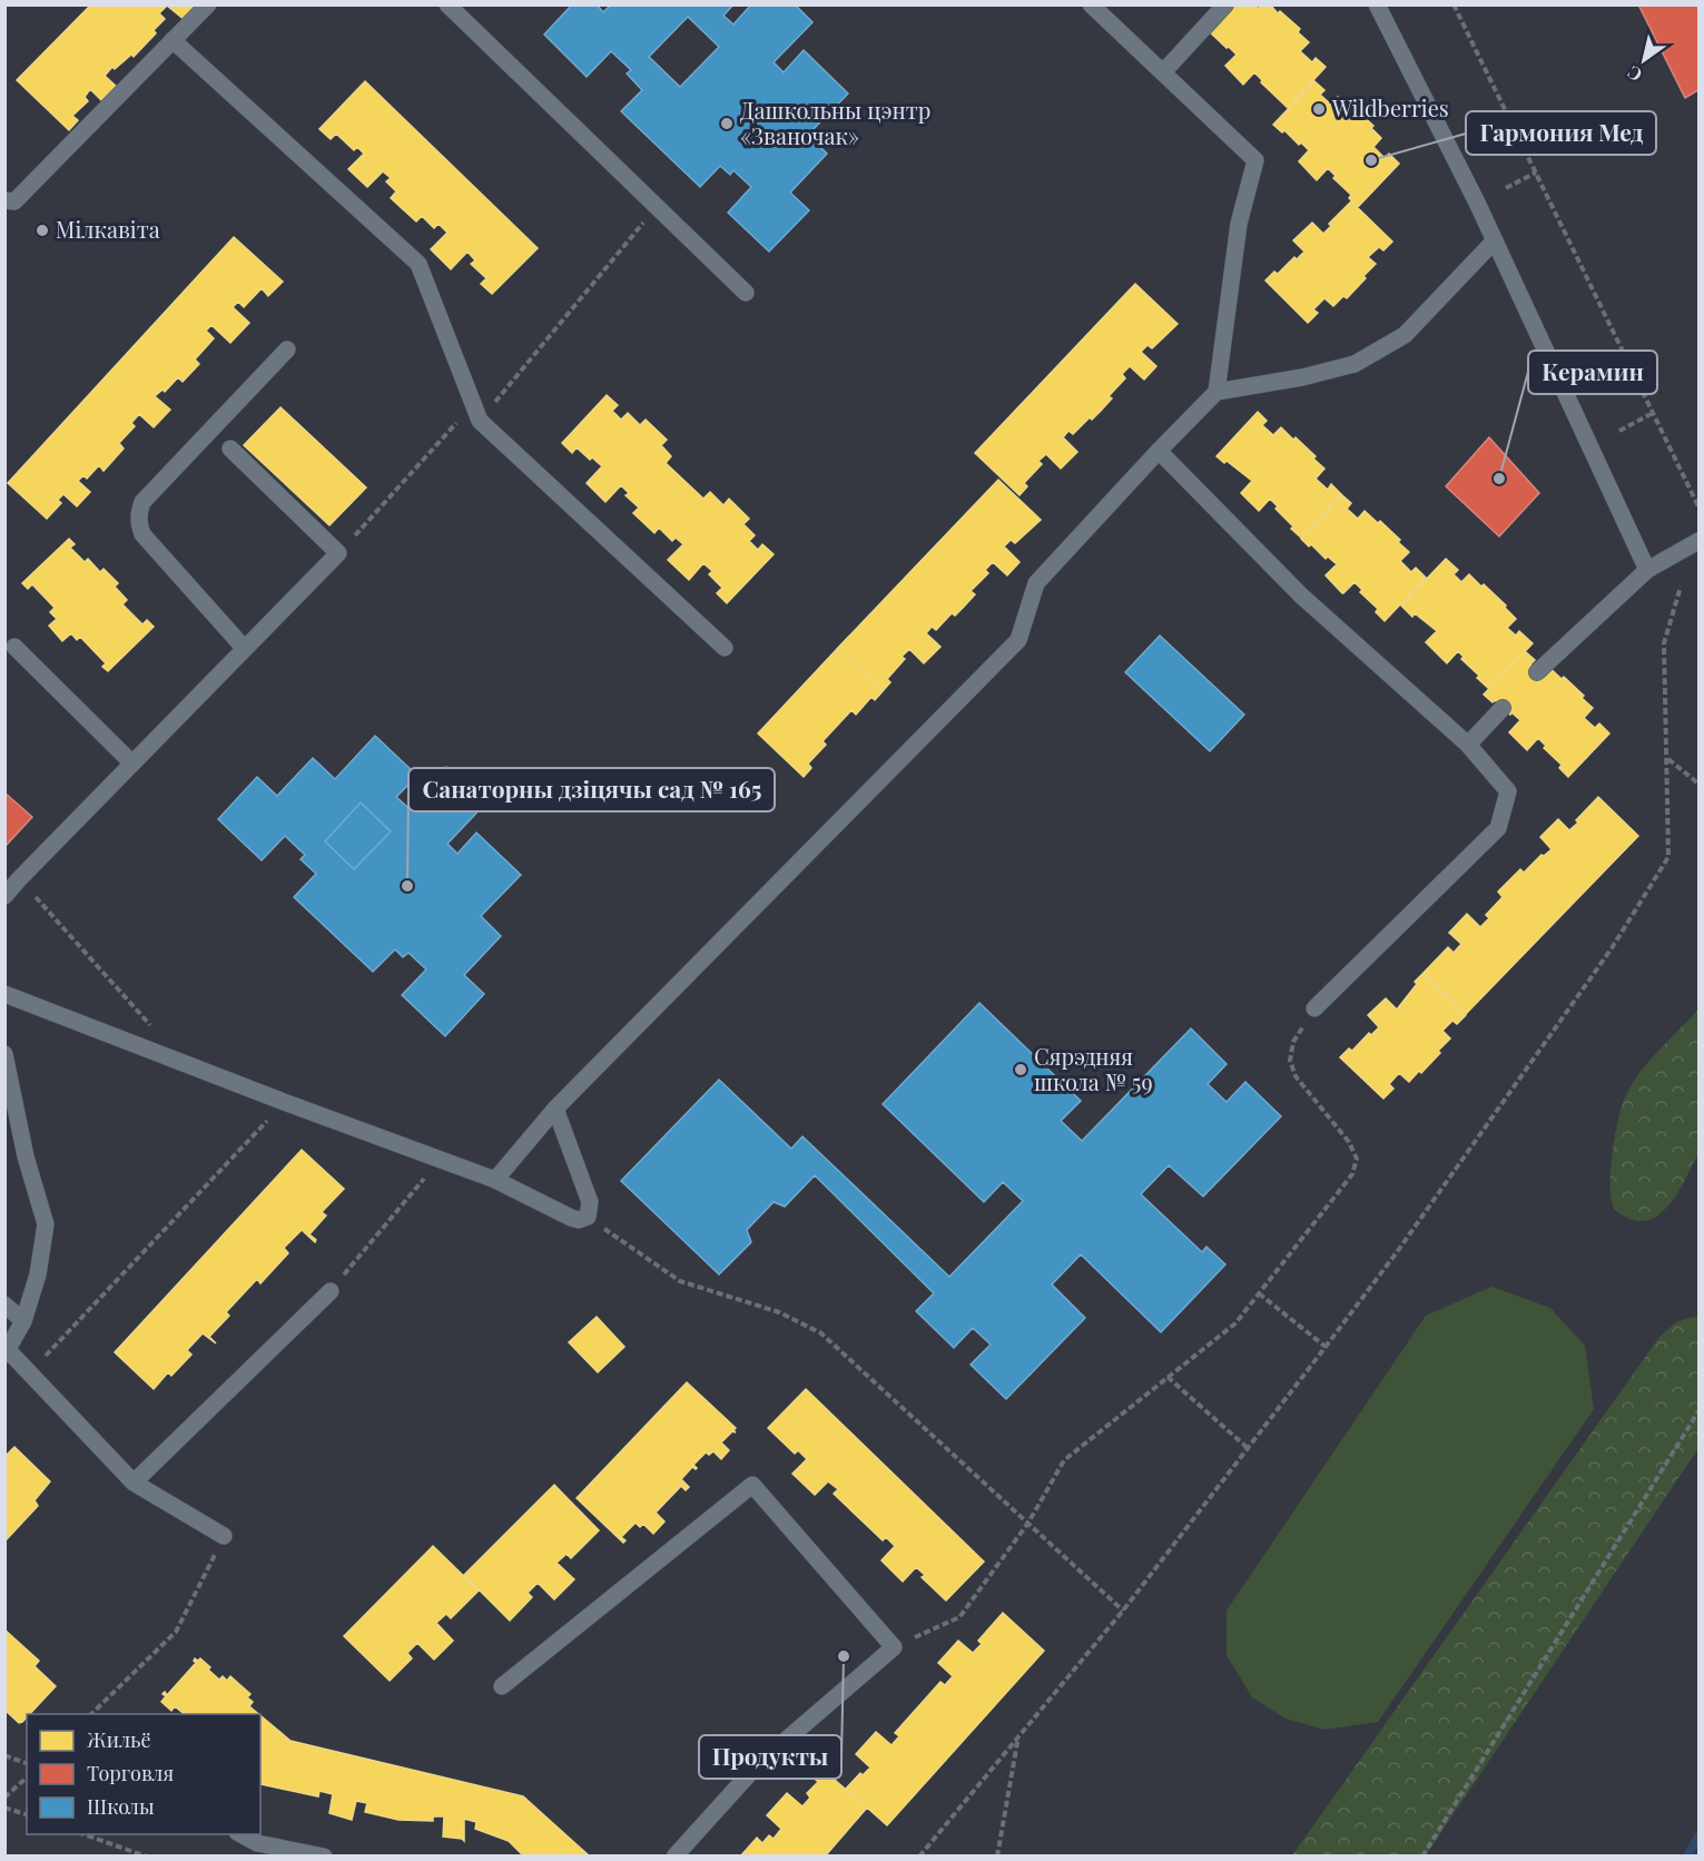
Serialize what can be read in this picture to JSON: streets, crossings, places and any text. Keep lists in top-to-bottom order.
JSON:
{
  "places": [
    "Wildberries",
    "Дашкольны цэнтр «Званочак»",
    "Гармония Мед",
    "Мілкавіта",
    "Керамин",
    "Санаторны дзіцячы сад № 165",
    "Сярэдняя школа № 59",
    "Продукты"
  ],
  "legend": ["Жильё", "Торговля", "Школы"],
  "north": "bottom left"
}
